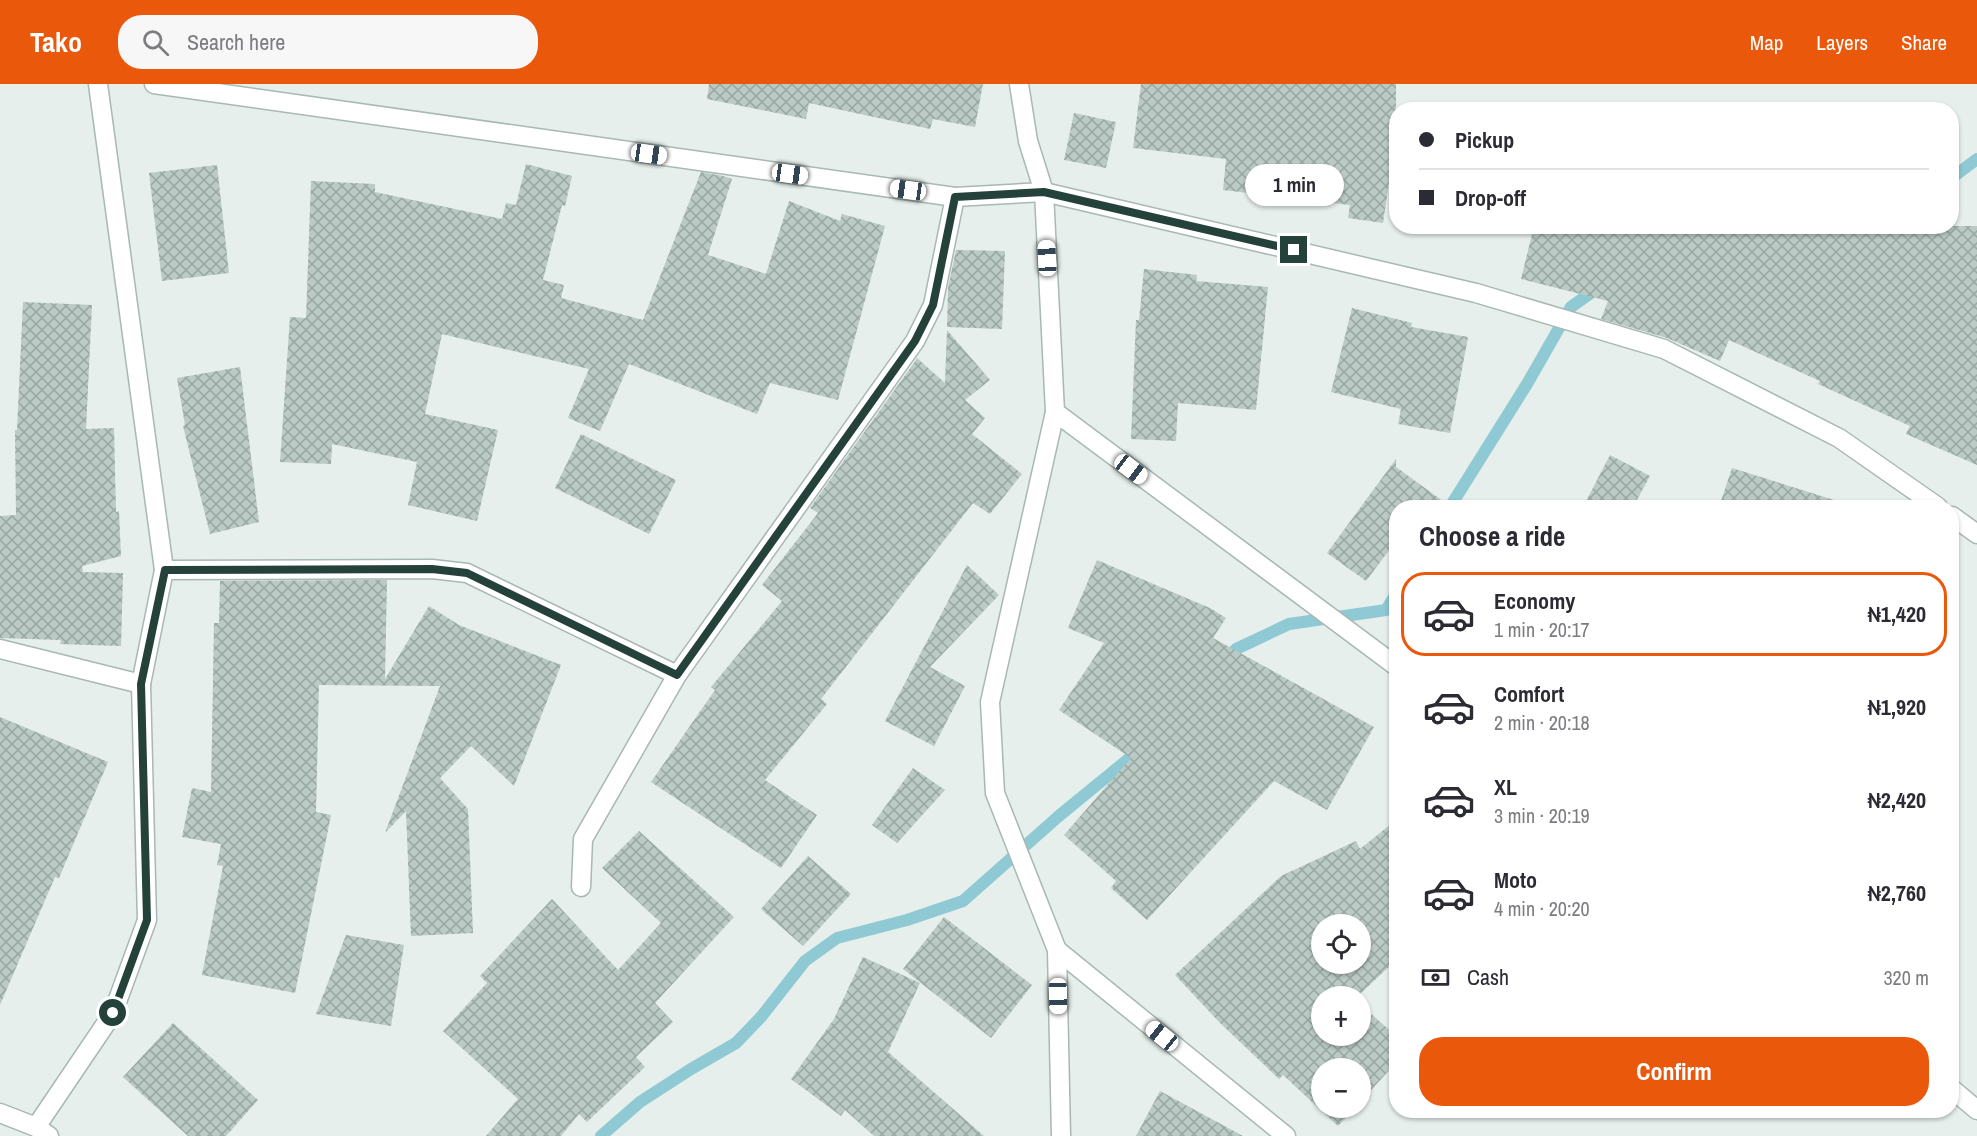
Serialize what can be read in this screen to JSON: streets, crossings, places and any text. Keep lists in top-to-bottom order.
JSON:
{
  "page": {
    "header": "Tako",
    "search": "Search here",
    "nav": ["Map", "Layers", "Share"],
    "banner": ["Pickup", "Drop-off"],
    "bubble": "1 min",
    "heading": "Choose a ride",
    "list": [
      {
        "name": "Economy",
        "note": "1 min · 20:17",
        "value": "₦1,420"
      },
      {
        "name": "Comfort",
        "note": "2 min · 20:18",
        "value": "₦1,920"
      },
      {
        "name": "XL",
        "note": "3 min · 20:19",
        "value": "₦2,420"
      },
      {
        "name": "Moto",
        "note": "4 min · 20:20",
        "value": "₦2,760"
      }
    ],
    "map_buttons": ["+", "−"],
    "pay": ["Cash", "320 m"],
    "buttons": "Confirm"
  }
}
